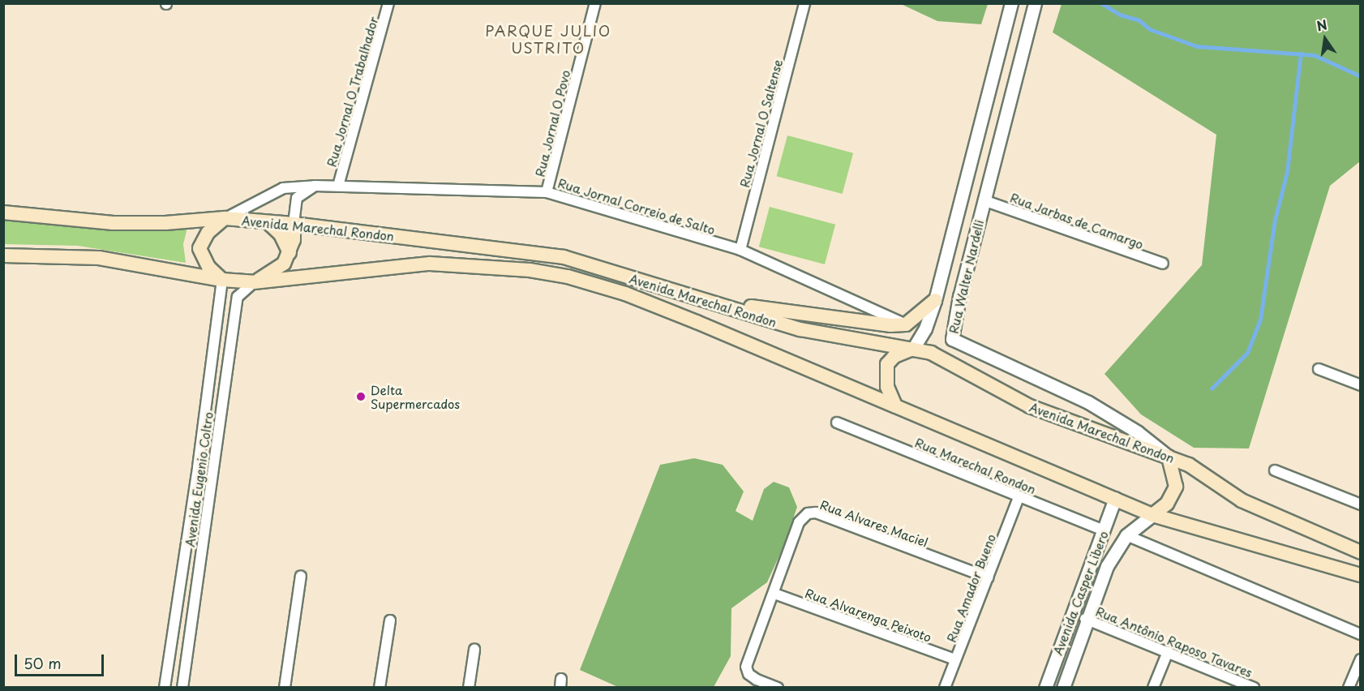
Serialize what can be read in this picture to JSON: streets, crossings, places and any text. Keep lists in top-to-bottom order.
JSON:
{
  "streets": {
    "main road": ["Avenida Marechal Rondon"],
    "street": [
      "Rua Jornal O Trabalhador",
      "Rua Jornal O Povo",
      "Rua Jornal O Saltense",
      "Rua Jornal Correio de Salto",
      "Rua Jarbas de Camargo",
      "Rua Walter Nardelli",
      "Rua Marechal Rondon",
      "Avenida Eugenio Coltro",
      "Rua Alvares Maciel",
      "Rua Amador Bueno",
      "Avenida Casper Libero",
      "Rua Alvarenga Peixoto",
      "Rua Antônio Raposo Tavares"
    ]
  },
  "crossings": [
    ["Rua Jornal O Trabalhador", "Rua Jornal Correio de Salto"],
    ["Rua Jornal O Povo", "Rua Jornal Correio de Salto"],
    ["Rua Jornal O Saltense", "Rua Jornal Correio de Salto"],
    ["Rua Jornal Correio de Salto", "Avenida Marechal Rondon"],
    ["Rua Jornal Correio de Salto", "Avenida Eugenio Coltro"],
    ["Rua Jarbas de Camargo", "Rua Walter Nardelli"],
    ["Avenida Marechal Rondon", "Rua Walter Nardelli"],
    ["Avenida Marechal Rondon", "Avenida Eugenio Coltro"],
    ["Avenida Marechal Rondon", "Avenida Casper Libero"],
    ["Rua Marechal Rondon", "Rua Amador Bueno"],
    ["Rua Marechal Rondon", "Avenida Casper Libero"],
    ["Rua Alvares Maciel", "Rua Amador Bueno"],
    ["Rua Alvares Maciel", "Rua Alvarenga Peixoto"],
    ["Rua Amador Bueno", "Rua Alvarenga Peixoto"],
    ["Avenida Casper Libero", "Rua Antônio Raposo Tavares"]
  ],
  "districts": ["PARQUE JULIO USTRITO"],
  "places": ["Delta Supermercados"],
  "scale_bar": "50 m",
  "north": "top"
}
